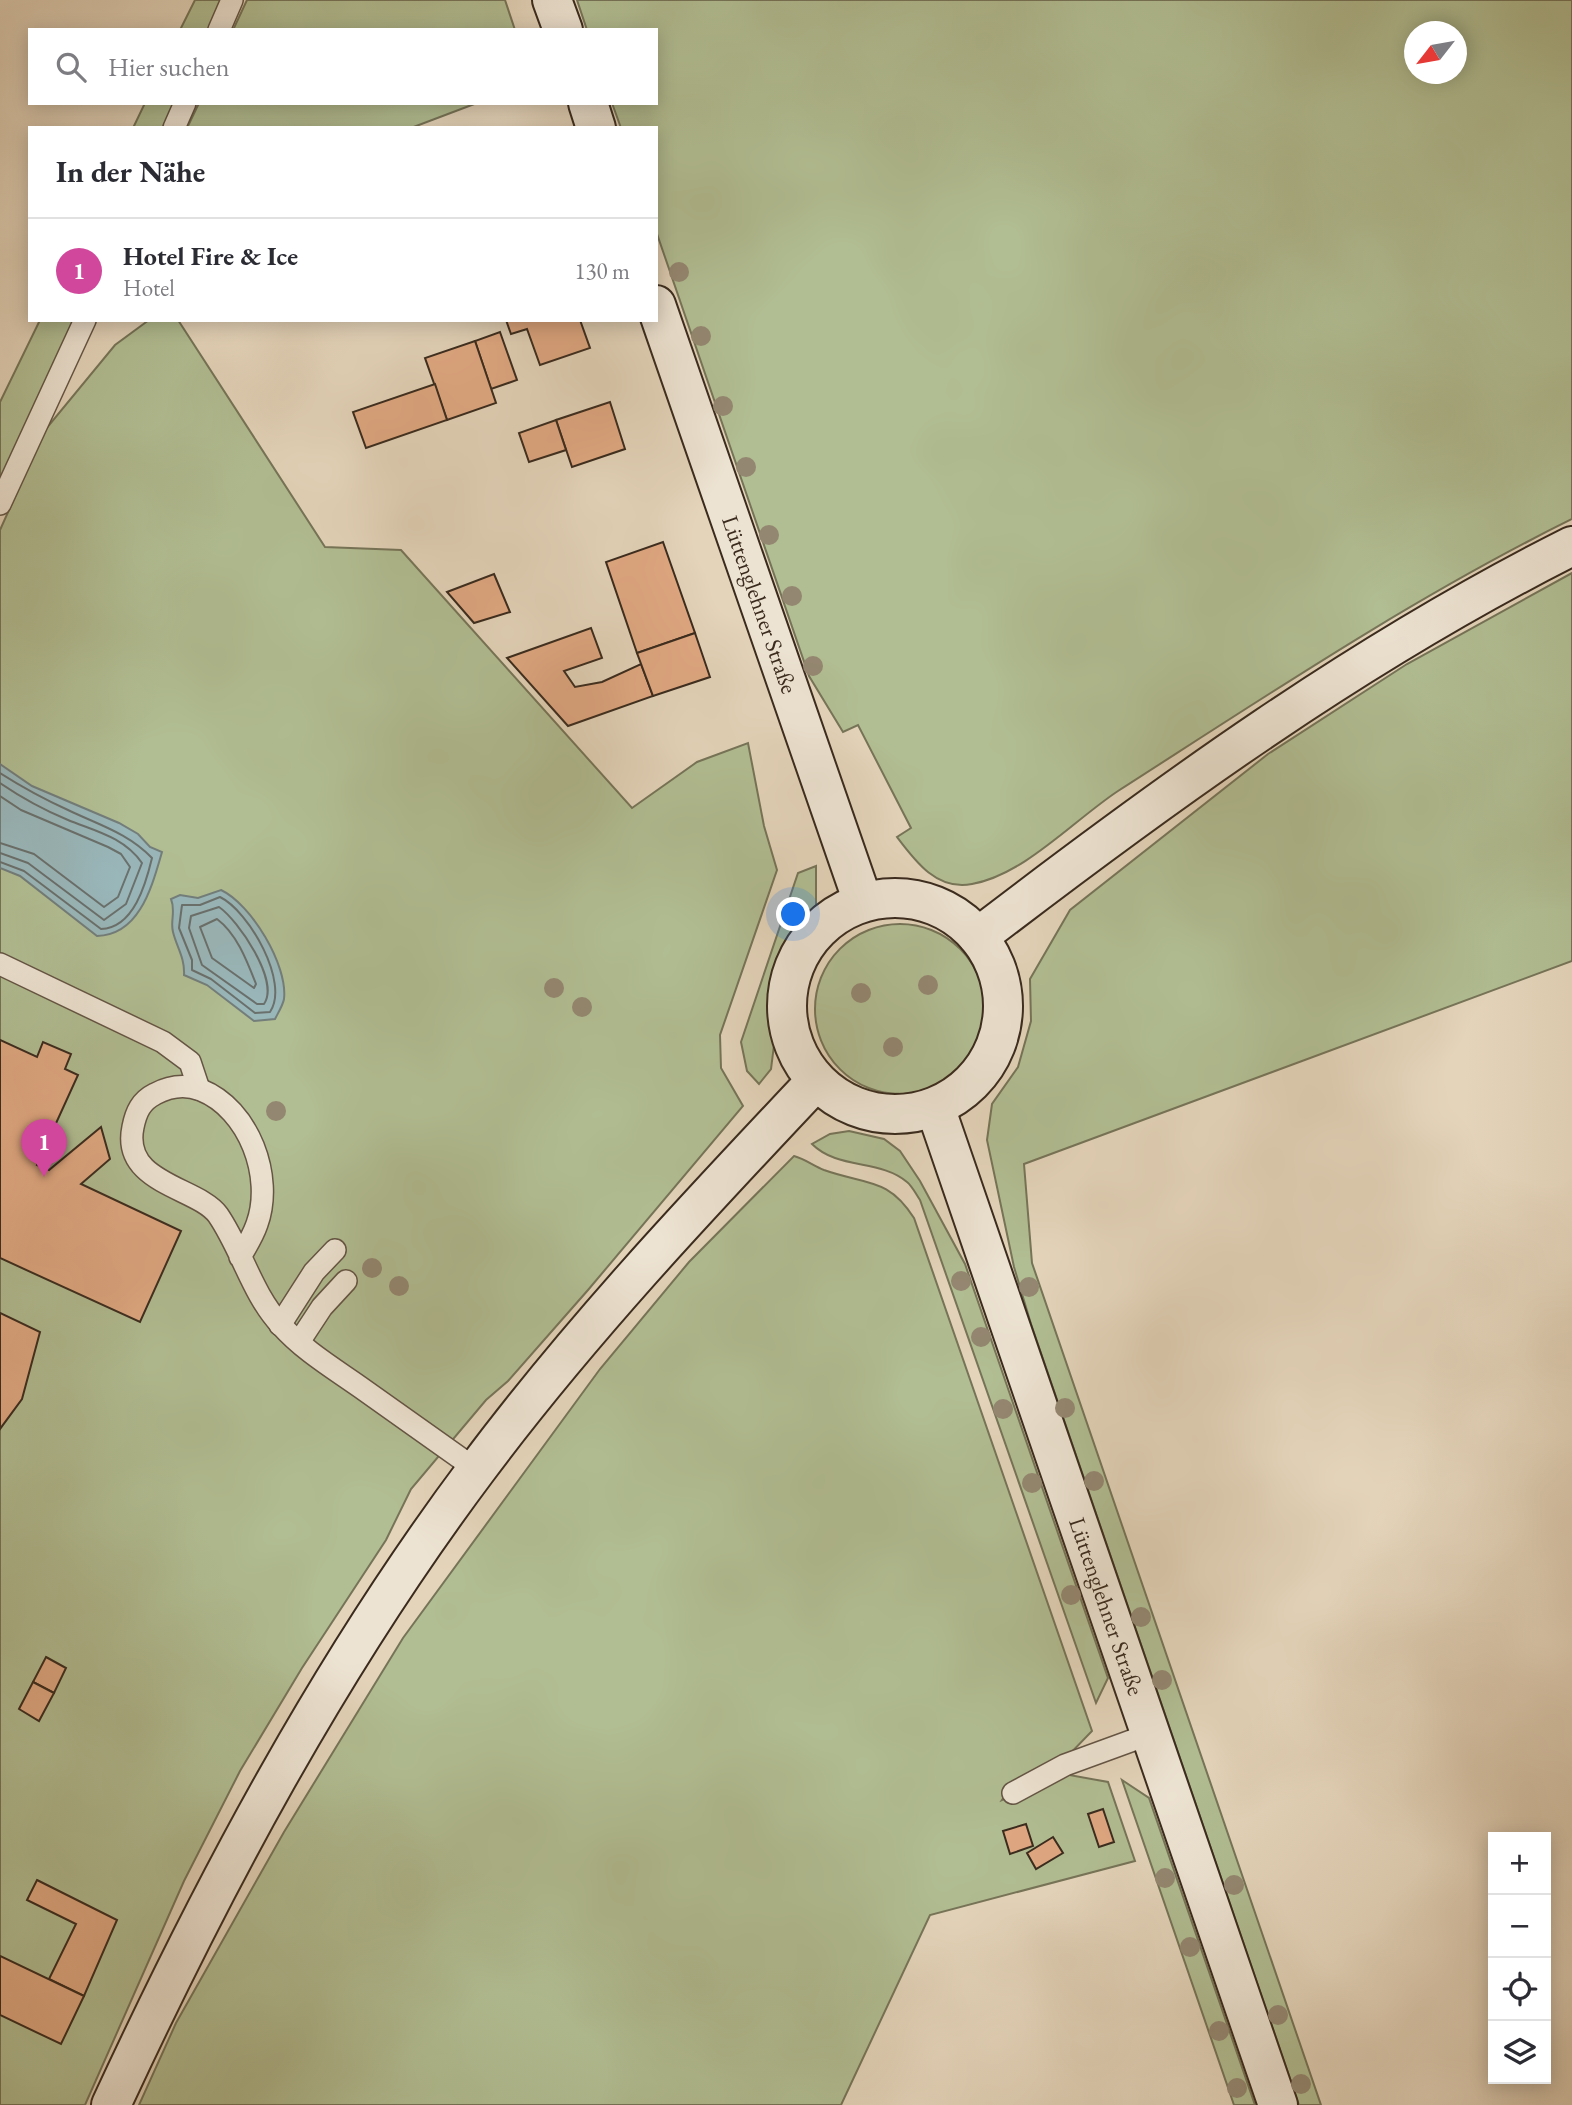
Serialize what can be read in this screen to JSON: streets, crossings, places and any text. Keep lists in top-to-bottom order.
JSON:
{
  "streets": {
    "main road": ["Lüttenglehner Straße"]
  },
  "north": "bottom left",
  "page": {
    "search": "Hier suchen",
    "heading": "In der Nähe",
    "list": [
      {
        "mark": "1",
        "name": "Hotel Fire & Ice",
        "note": "Hotel",
        "value": "130 m"
      }
    ],
    "pins": "1",
    "map_buttons": ["+", "−"]
  }
}
